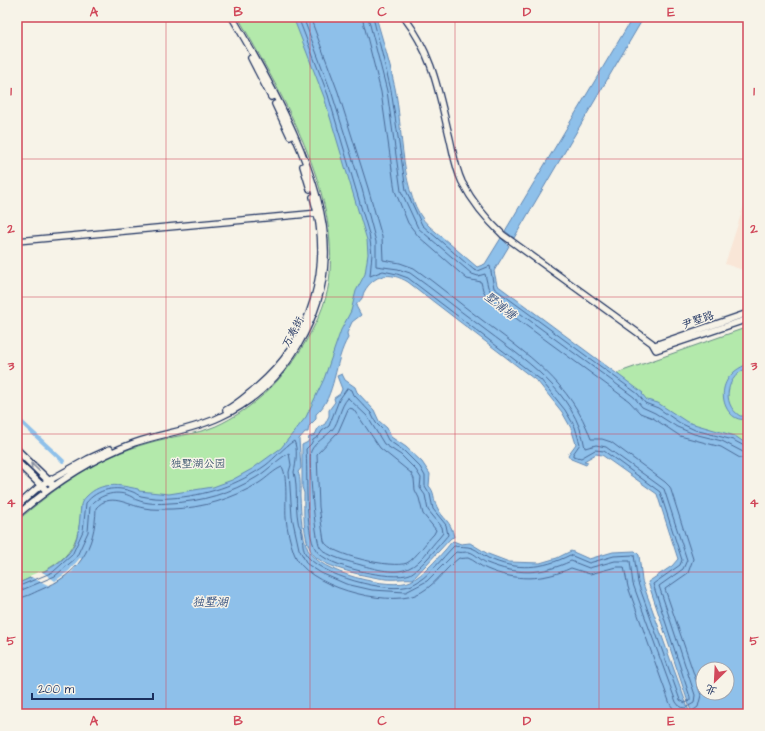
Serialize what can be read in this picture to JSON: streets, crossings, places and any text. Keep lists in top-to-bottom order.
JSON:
{
  "streets": {
    "street": ["尹墅路", "万寿街"]
  },
  "water": ["墅浦塘", "独墅湖"],
  "parks": ["独墅湖公园"],
  "scale_bar": "200 m",
  "north": "bottom left",
  "grid": {
    "columns": [
      "A",
      "B",
      "C",
      "D",
      "E"
    ],
    "rows": [
      "1",
      "2",
      "3",
      "4",
      "5"
    ]
  }
}
